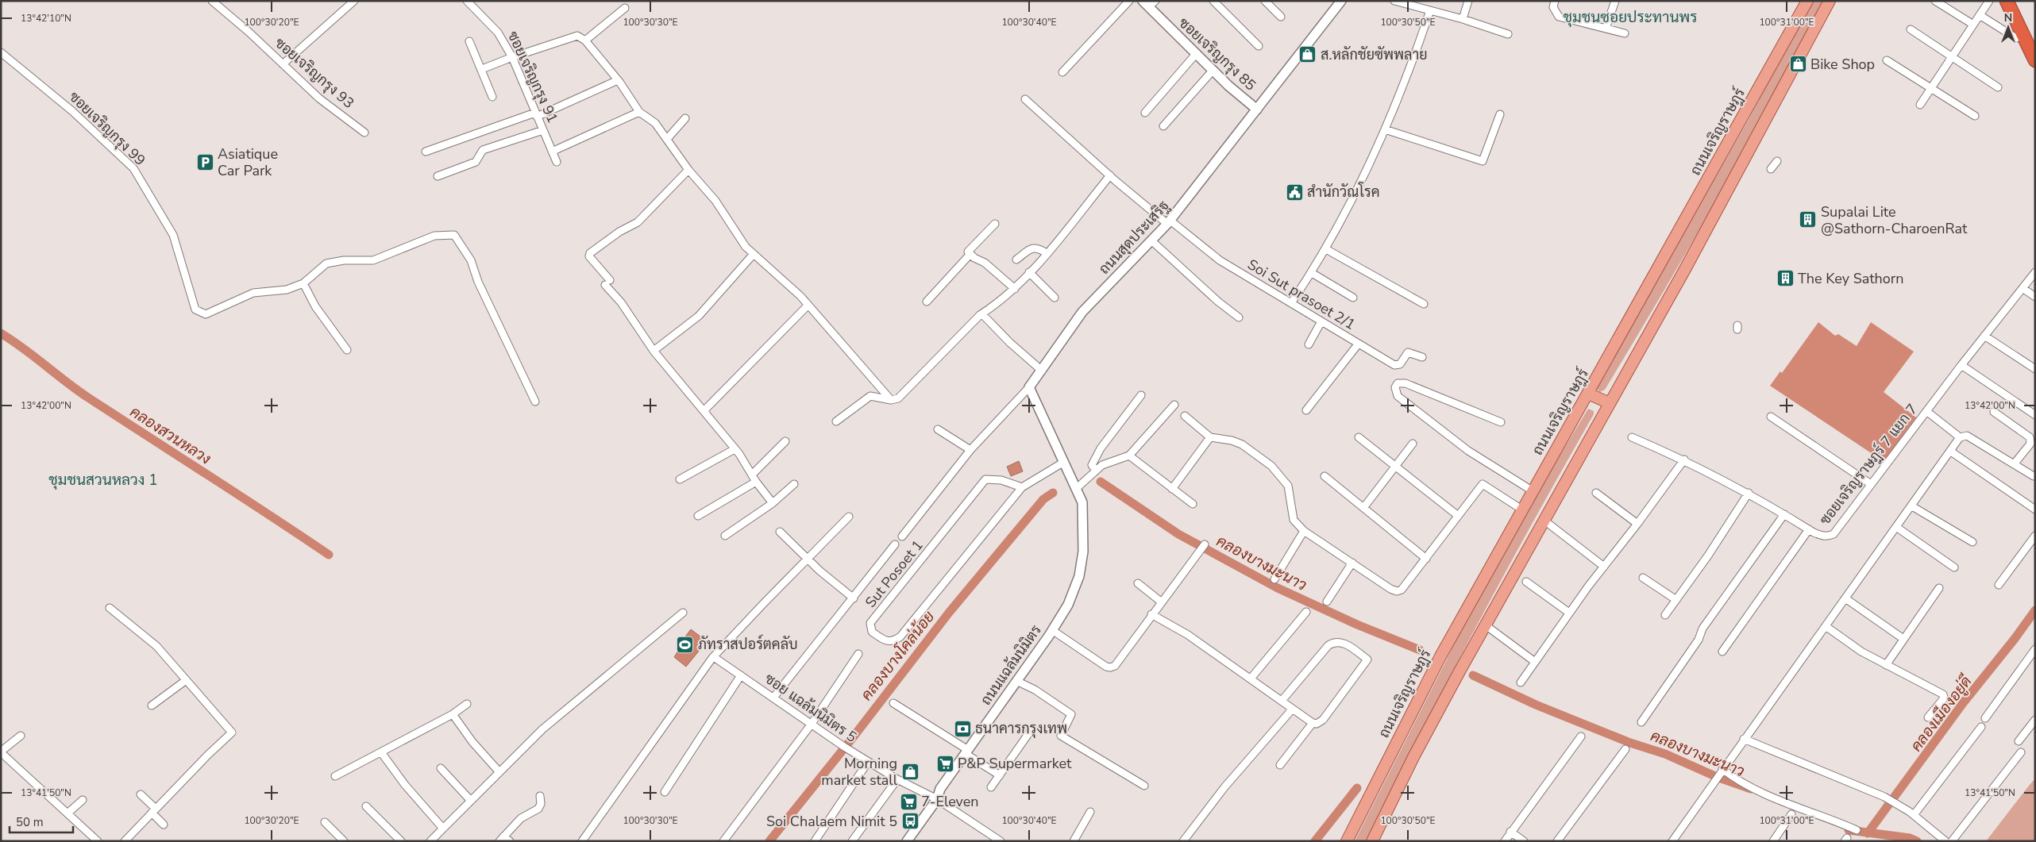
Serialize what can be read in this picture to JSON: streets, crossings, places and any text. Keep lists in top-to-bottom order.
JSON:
{
  "streets": {
    "main road": ["ถนนเจริญราษฎร์"],
    "street": [
      "ซอยเจริญกรุง 85",
      "ซอยเจริญกรุง 93",
      "ซอยเจริญกรุง 91",
      "ซอยเจริญกรุง 99",
      "ถนนสุดประเสริฐ",
      "Soi Sut prasoet 2/1",
      "ซอยเจริญราษฎร์ 7 แยก 7",
      "Sut Posoet 1",
      "ถนนแฉล้มนิมิตร",
      "ซอย แฉล้มนิมิตร 5"
    ]
  },
  "crossings": [
    ["ซอยเจริญกรุง 85", "ถนนสุดประเสริฐ"],
    ["ถนนสุดประเสริฐ", "Soi Sut prasoet 2/1"],
    ["ถนนแฉล้มนิมิตร", "ซอย แฉล้มนิมิตร 5"]
  ],
  "districts": ["ชุมชนซอยประทานพร", "ชุมชนสวนหลวง 1"],
  "water": [
    "คลองสวนหลวง",
    "คลองบางมะนาว",
    "คลองบางโคล่น้อย",
    "คลองเมืองอยู่ดี"
  ],
  "places": {
    "shop": ["ส.หลักชัยซัพพลาย", "Bike Shop", "Morning market stall"],
    "parking": ["Asiatique Car Park"],
    "public building": ["สำนักวัณโรค"],
    "building": ["Supalai Lite @Sathorn-CharoenRat", "The Key Sathorn"],
    "sports": ["ภัทราสปอร์ตคลับ"],
    "bank": ["ธนาคารกรุงเทพ"],
    "supermarket": ["P&P Supermarket", "7-Eleven"],
    "bus stop": ["Soi Chalaem Nimit 5"]
  },
  "scale_bar": "50 m",
  "north": "top",
  "coordinates": [
    "13°42'10\"N",
    "100°30'20\"E",
    "100°30'30\"E",
    "100°30'40\"E",
    "100°30'50\"E",
    "100°31'00\"E",
    "13°42'00\"N",
    "13°41'50\"N"
  ]
}
